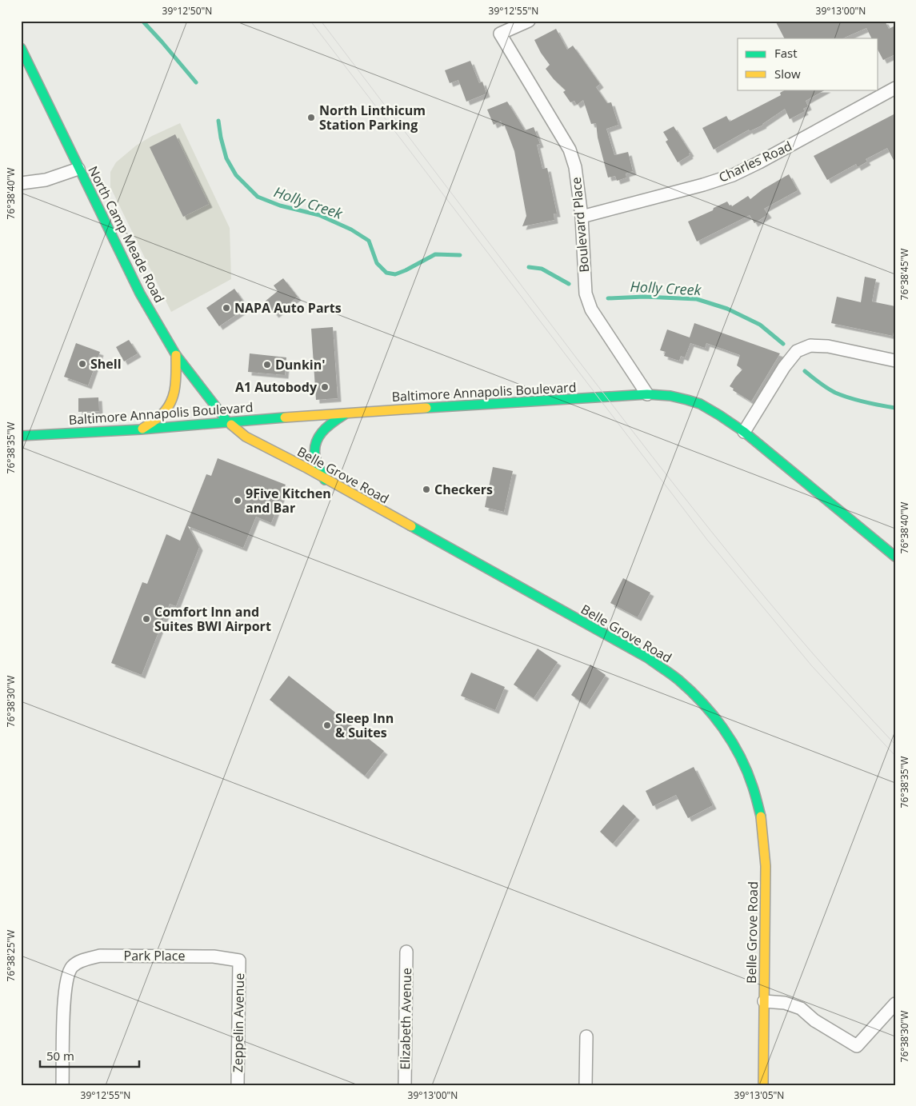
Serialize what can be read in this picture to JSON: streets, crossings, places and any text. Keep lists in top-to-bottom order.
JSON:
{
  "streets": {
    "main road": ["North Camp Meade Road", "Baltimore Annapolis Boulevard", "Belle Grove Road"],
    "street": [
      "Charles Road",
      "Boulevard Place",
      "Park Place",
      "Elizabeth Avenue",
      "Zeppelin Avenue"
    ]
  },
  "crossings": [
    ["Charles Road", "Boulevard Place"],
    ["Boulevard Place", "Baltimore Annapolis Boulevard"],
    ["North Camp Meade Road", "Baltimore Annapolis Boulevard"],
    ["North Camp Meade Road", "Belle Grove Road"],
    ["Baltimore Annapolis Boulevard", "Belle Grove Road"],
    ["Park Place", "Zeppelin Avenue"]
  ],
  "water": ["Holly Creek"],
  "places": [
    "North Linthicum Station Parking",
    "NAPA Auto Parts",
    "Shell",
    "Dunkin'",
    "A1 Autobody",
    "Checkers",
    "9Five Kitchen and Bar",
    "Comfort Inn and Suites BWI Airport",
    "Sleep Inn & Suites"
  ],
  "legend": ["Fast", "Slow"],
  "scale_bar": "50 m",
  "coordinates": [
    "39°12'50\"N",
    "39°12'55\"N",
    "39°13'00\"N",
    "76°38'40\"W",
    "76°38'45\"W",
    "76°38'35\"W",
    "76°38'30\"W",
    "76°38'25\"W",
    "39°13'05\"N"
  ]
}
